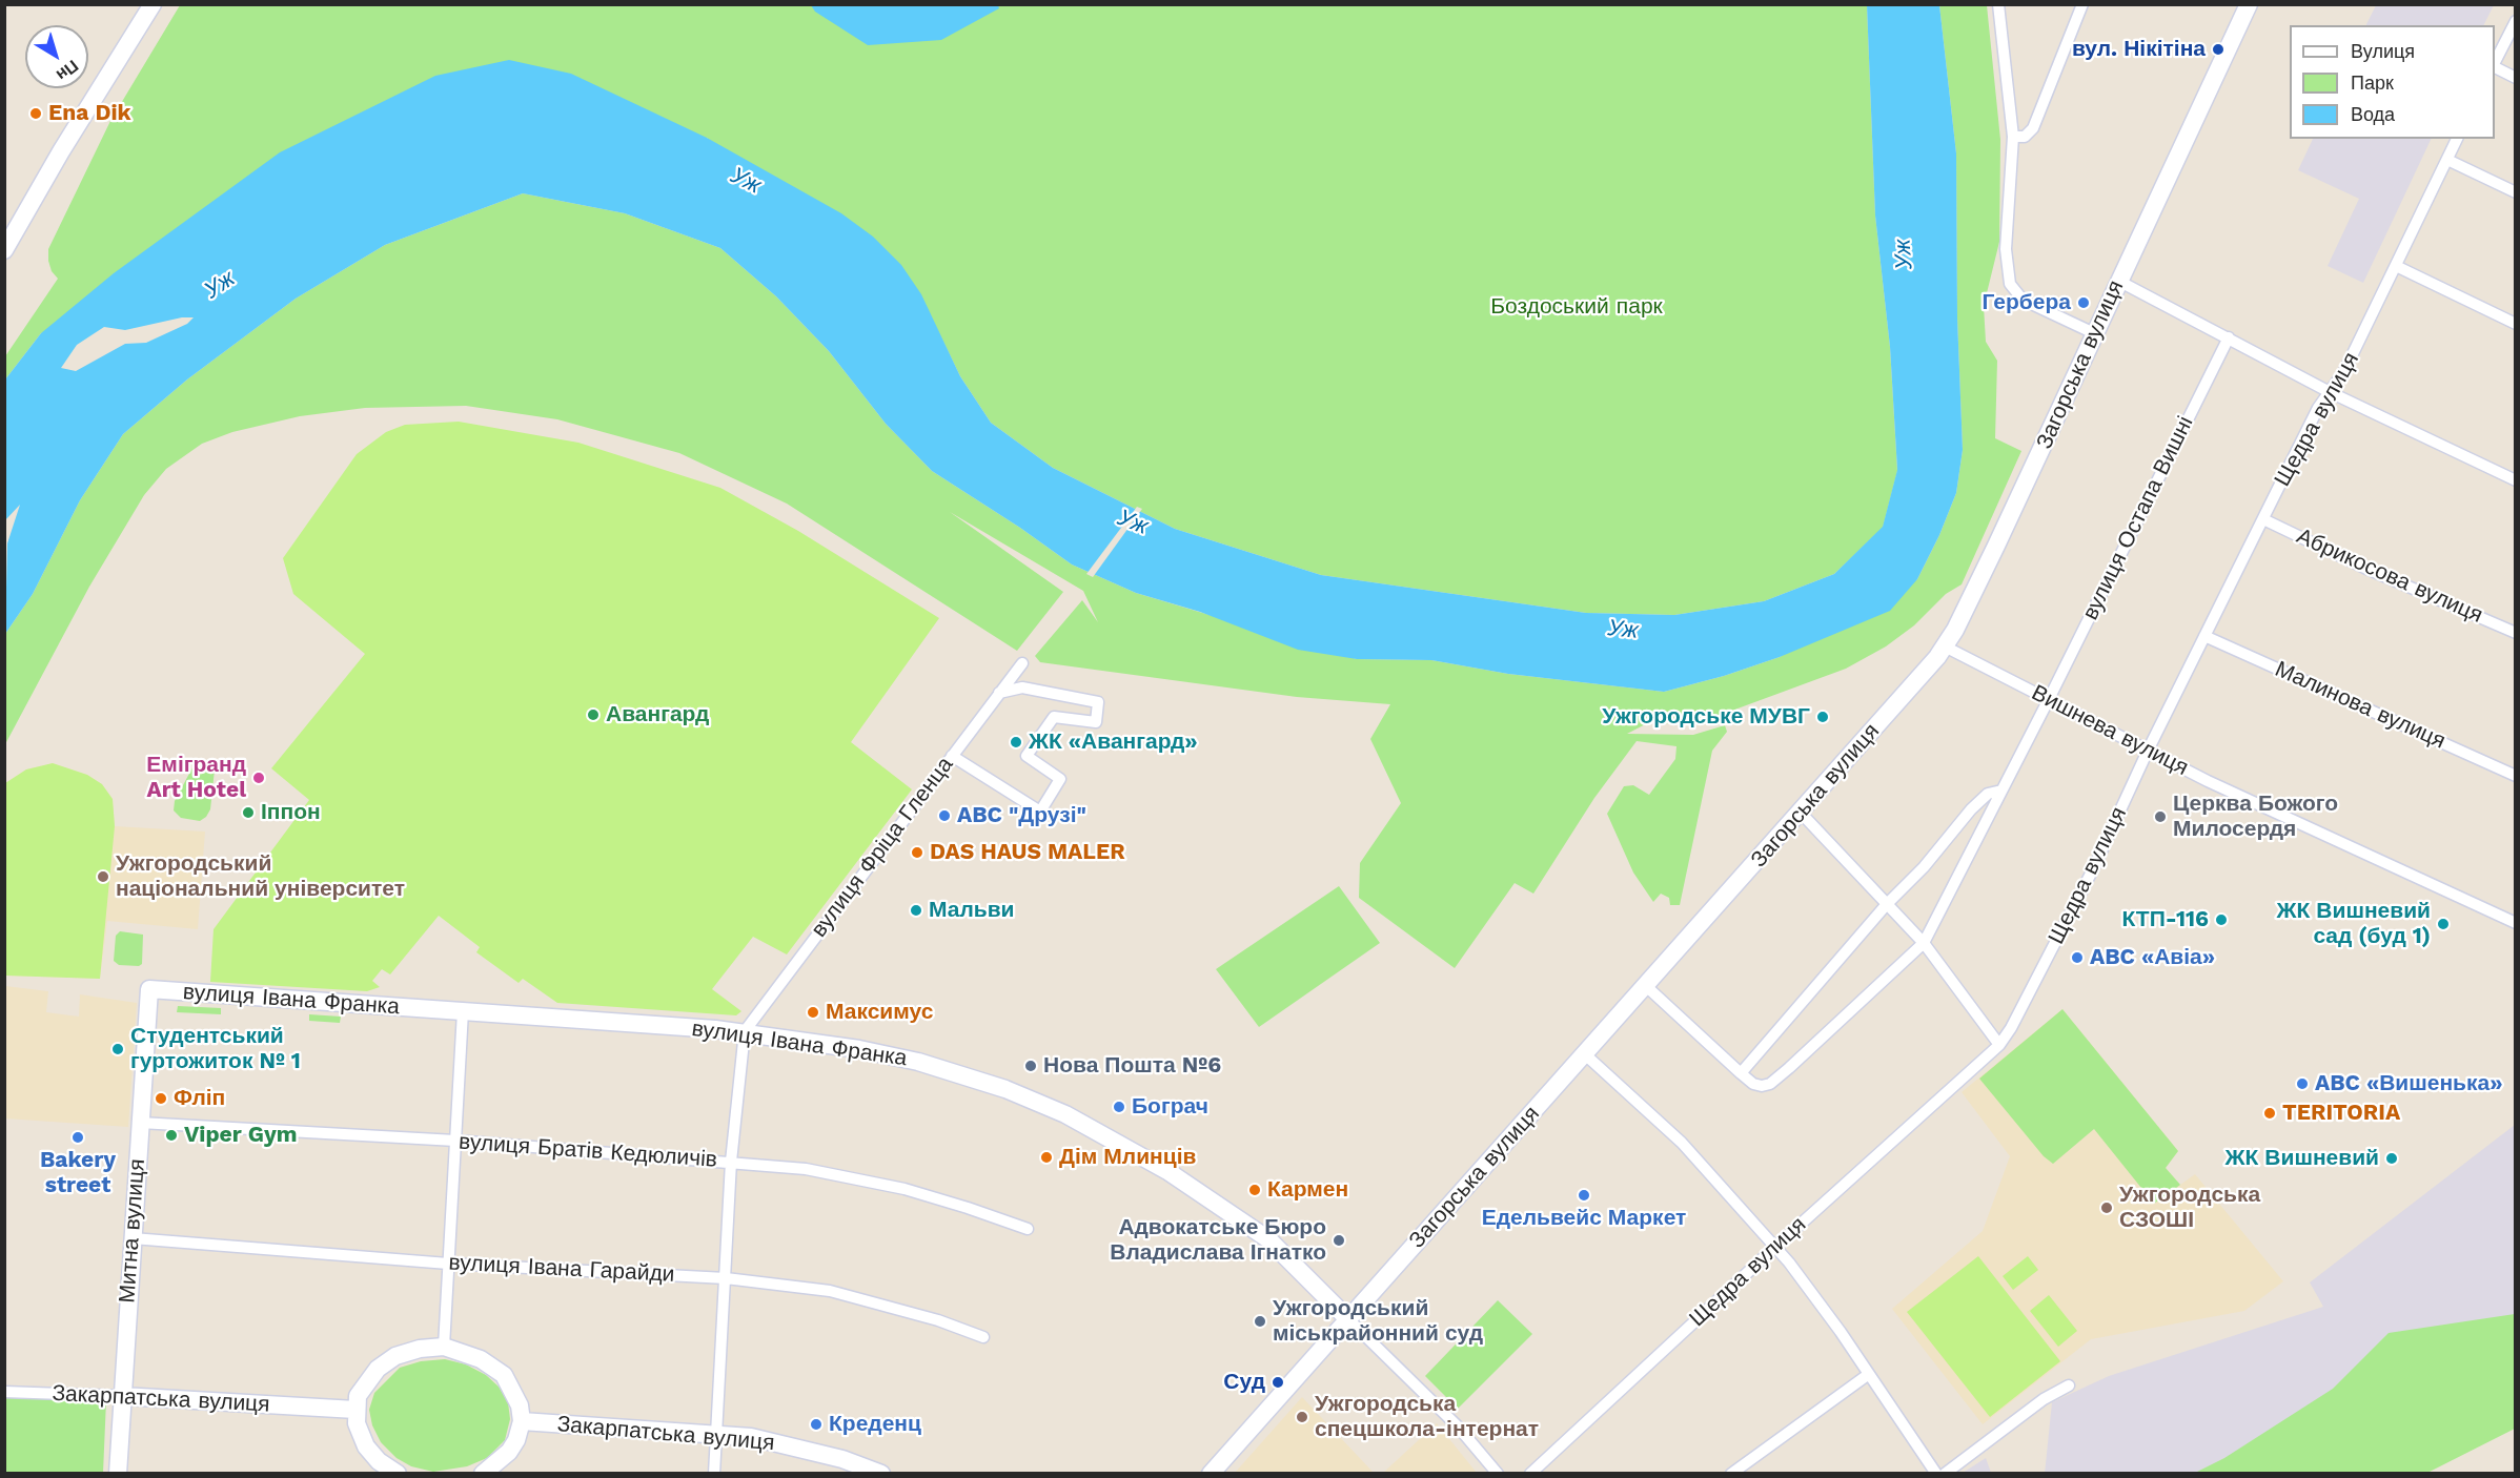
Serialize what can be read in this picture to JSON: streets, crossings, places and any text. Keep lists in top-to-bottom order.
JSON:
{
  "streets": {
    "street": [
      "Загорська вулиця",
      "Щедра вулиця",
      "вулиця Остапа Вишні",
      "Абрикосова вулиця",
      "Малинова вулиця",
      "Вишнева вулиця",
      "вулиця Фріца Гленца",
      "вулиця Івана Франка",
      "вулиця Братів Кедюличів",
      "Митна вулиця",
      "вулиця Івана Гарайди",
      "Закарпатська вулиця"
    ]
  },
  "crossings": [
    ["Загорська вулиця", "Вишнева вулиця"],
    ["Загорська вулиця", "вулиця Івана Франка"],
    ["Щедра вулиця", "Абрикосова вулиця"],
    ["Щедра вулиця", "Малинова вулиця"],
    ["Щедра вулиця", "Вишнева вулиця"],
    ["вулиця Остапа Вишні", "Вишнева вулиця"],
    ["вулиця Фріца Гленца", "вулиця Івана Франка"],
    ["вулиця Івана Франка", "Митна вулиця"],
    ["вулиця Братів Кедюличів", "Митна вулиця"],
    ["Митна вулиця", "вулиця Івана Гарайди"],
    ["Митна вулиця", "Закарпатська вулиця"]
  ],
  "water": ["Уж"],
  "parks": ["Боздоський парк"],
  "places": [
    "вул. Нікітіна",
    "Ena Dik",
    "Гербера",
    "Авангард",
    "Ужгородське МУВГ",
    "ЖК «Авангард»",
    "Емігранд Art Hotel",
    "Іппон",
    "ABC \"Друзі\"",
    "Церква Божого Милосердя",
    "DAS HAUS MALER",
    "Ужгородський національний університет",
    "Мальви",
    "КТП-116",
    "ЖК Вишневий сад (буд 1)",
    "ABC «Авіа»",
    "Максимус",
    "Студентський гуртожиток № 1",
    "Нова Пошта №6",
    "ABC «Вишенька»",
    "Фліп",
    "Бограч",
    "TERITORIA",
    "Viper Gym",
    "Bakery street",
    "Дім Млинців",
    "ЖК Вишневий",
    "Кармен",
    "Едельвейс Маркет",
    "Ужгородська СЗОШІ",
    "Адвокатське Бюро Владислава Ігнатко",
    "Ужгородський міськрайонний суд",
    "Суд",
    "Ужгородська спецшкола-інтернат",
    "Креденц"
  ],
  "legend": ["Вулиця", "Парк", "Вода"],
  "north": "bottom right"
}
